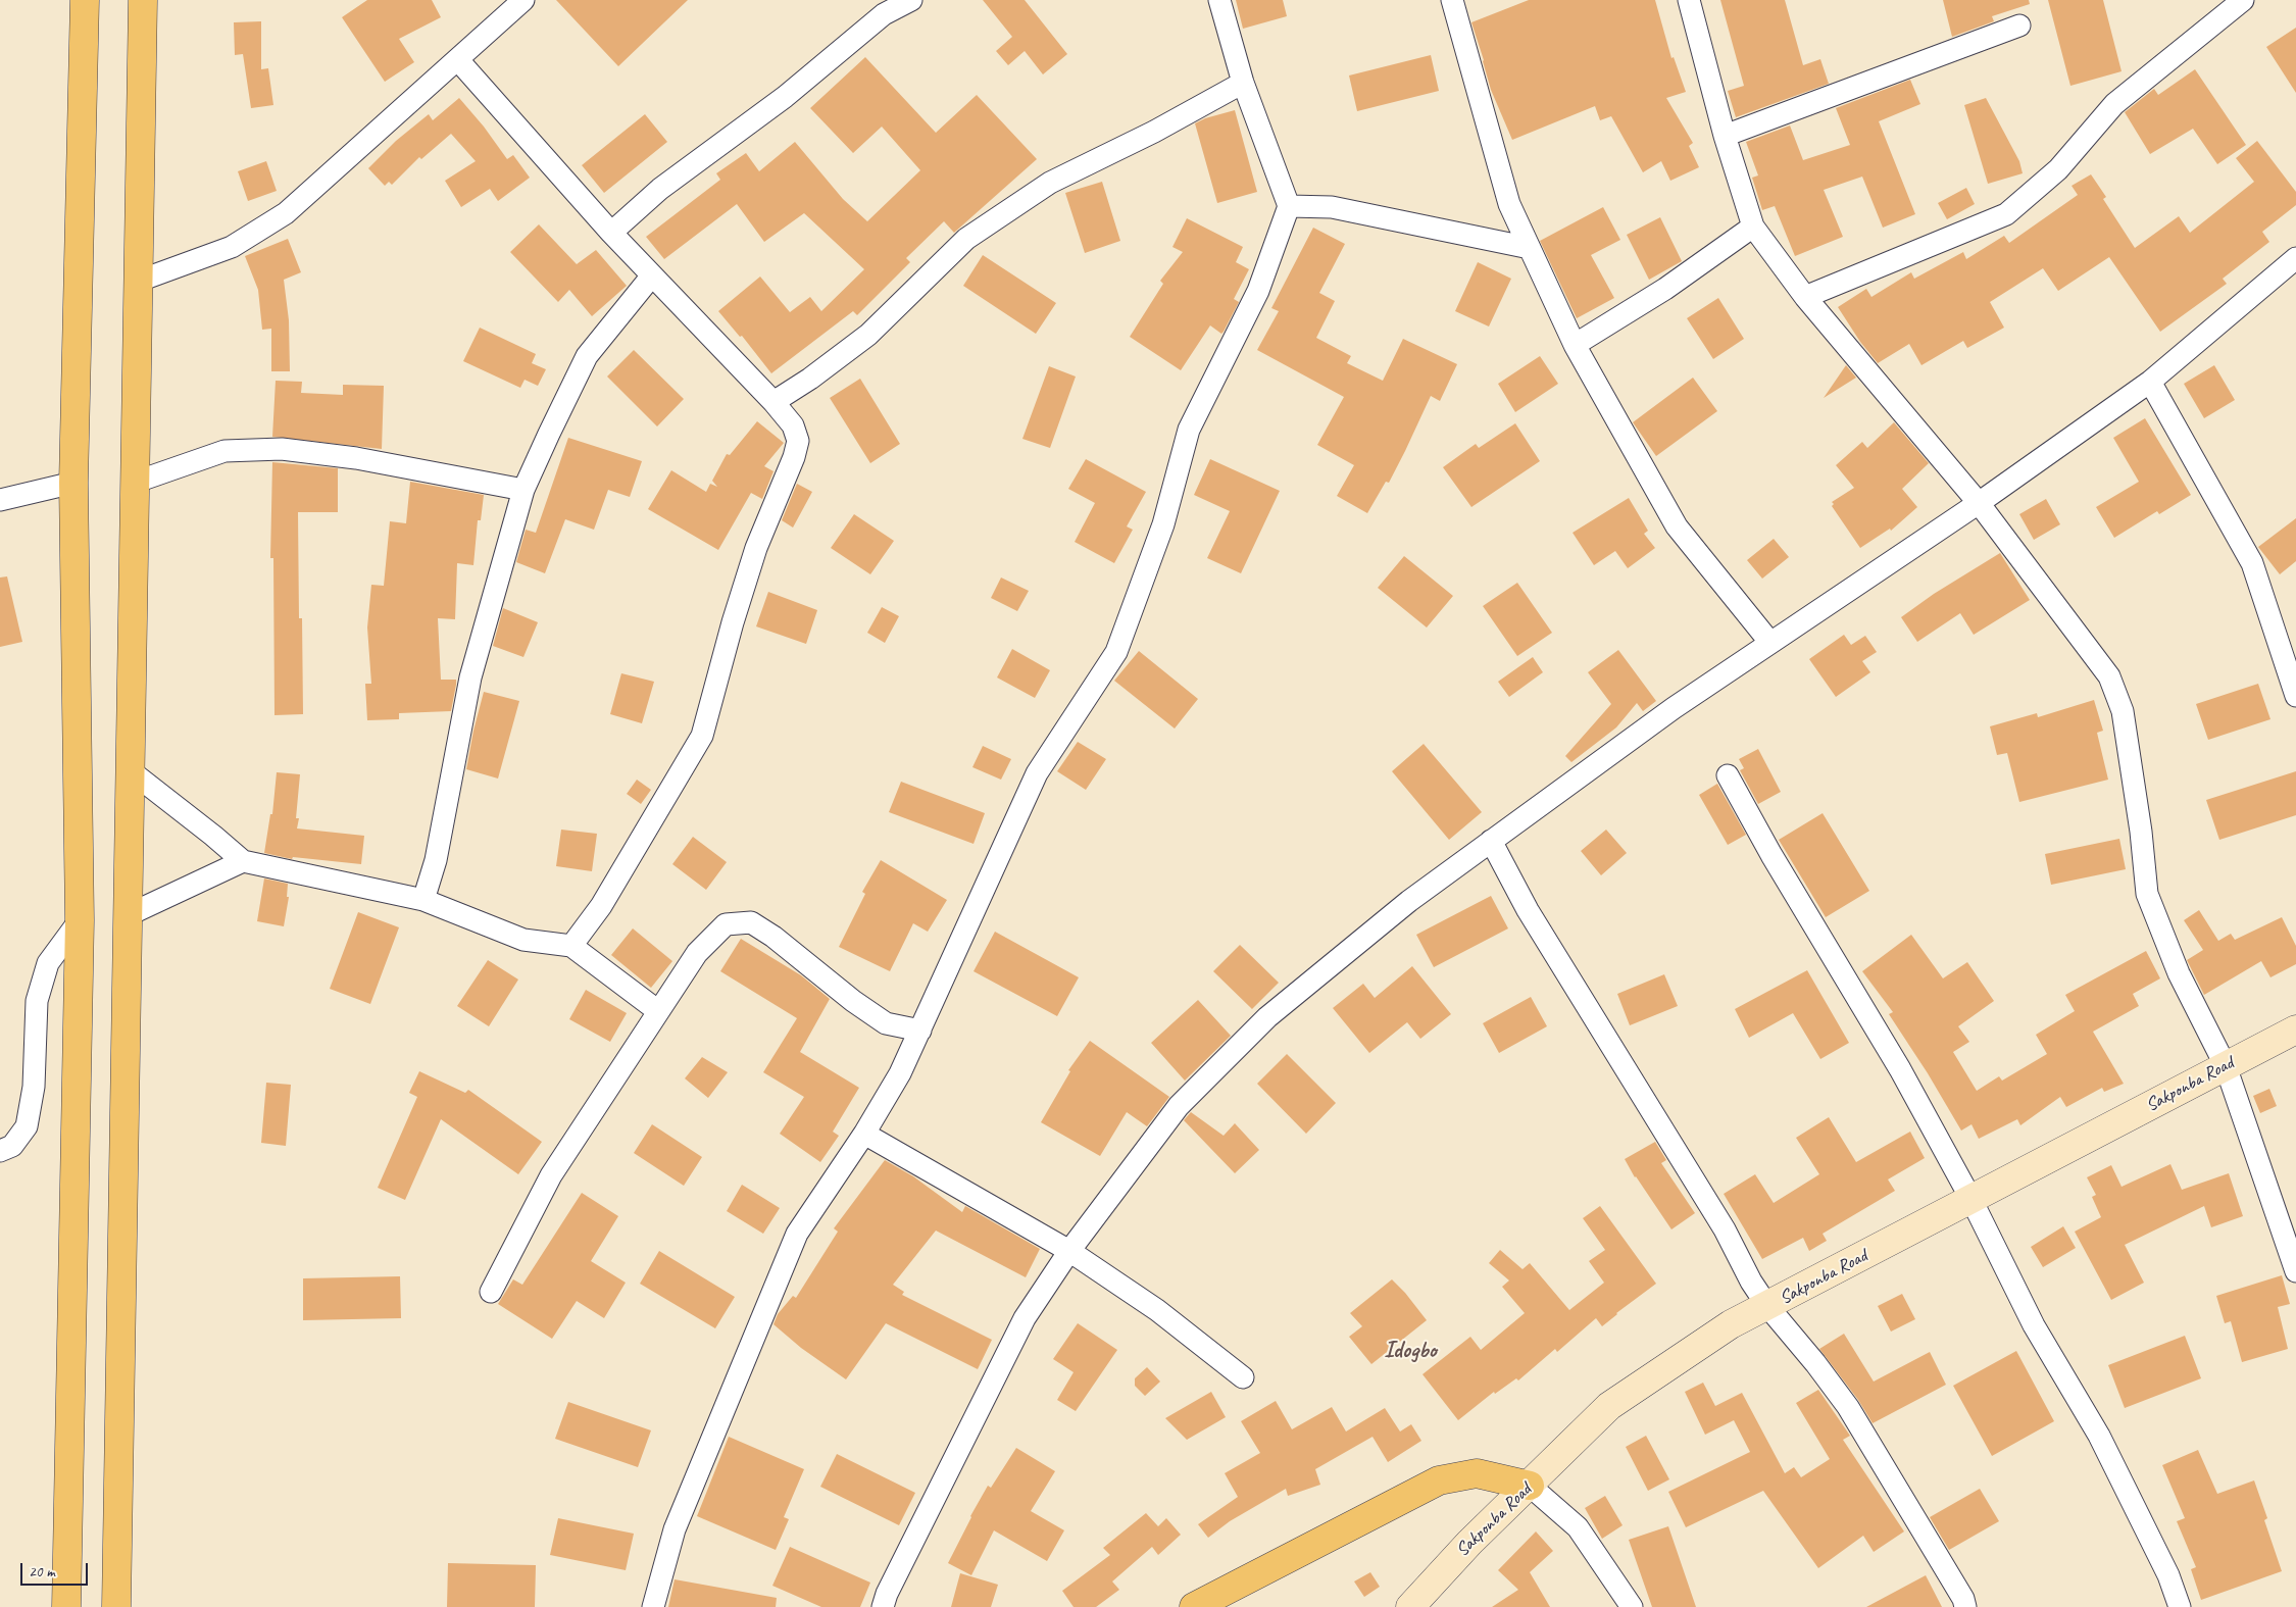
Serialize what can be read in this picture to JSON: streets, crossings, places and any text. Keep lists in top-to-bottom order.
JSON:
{
  "streets": {
    "main road": ["Sakponba Road"]
  },
  "districts": ["Idogbo"],
  "scale_bar": "20 m"
}
